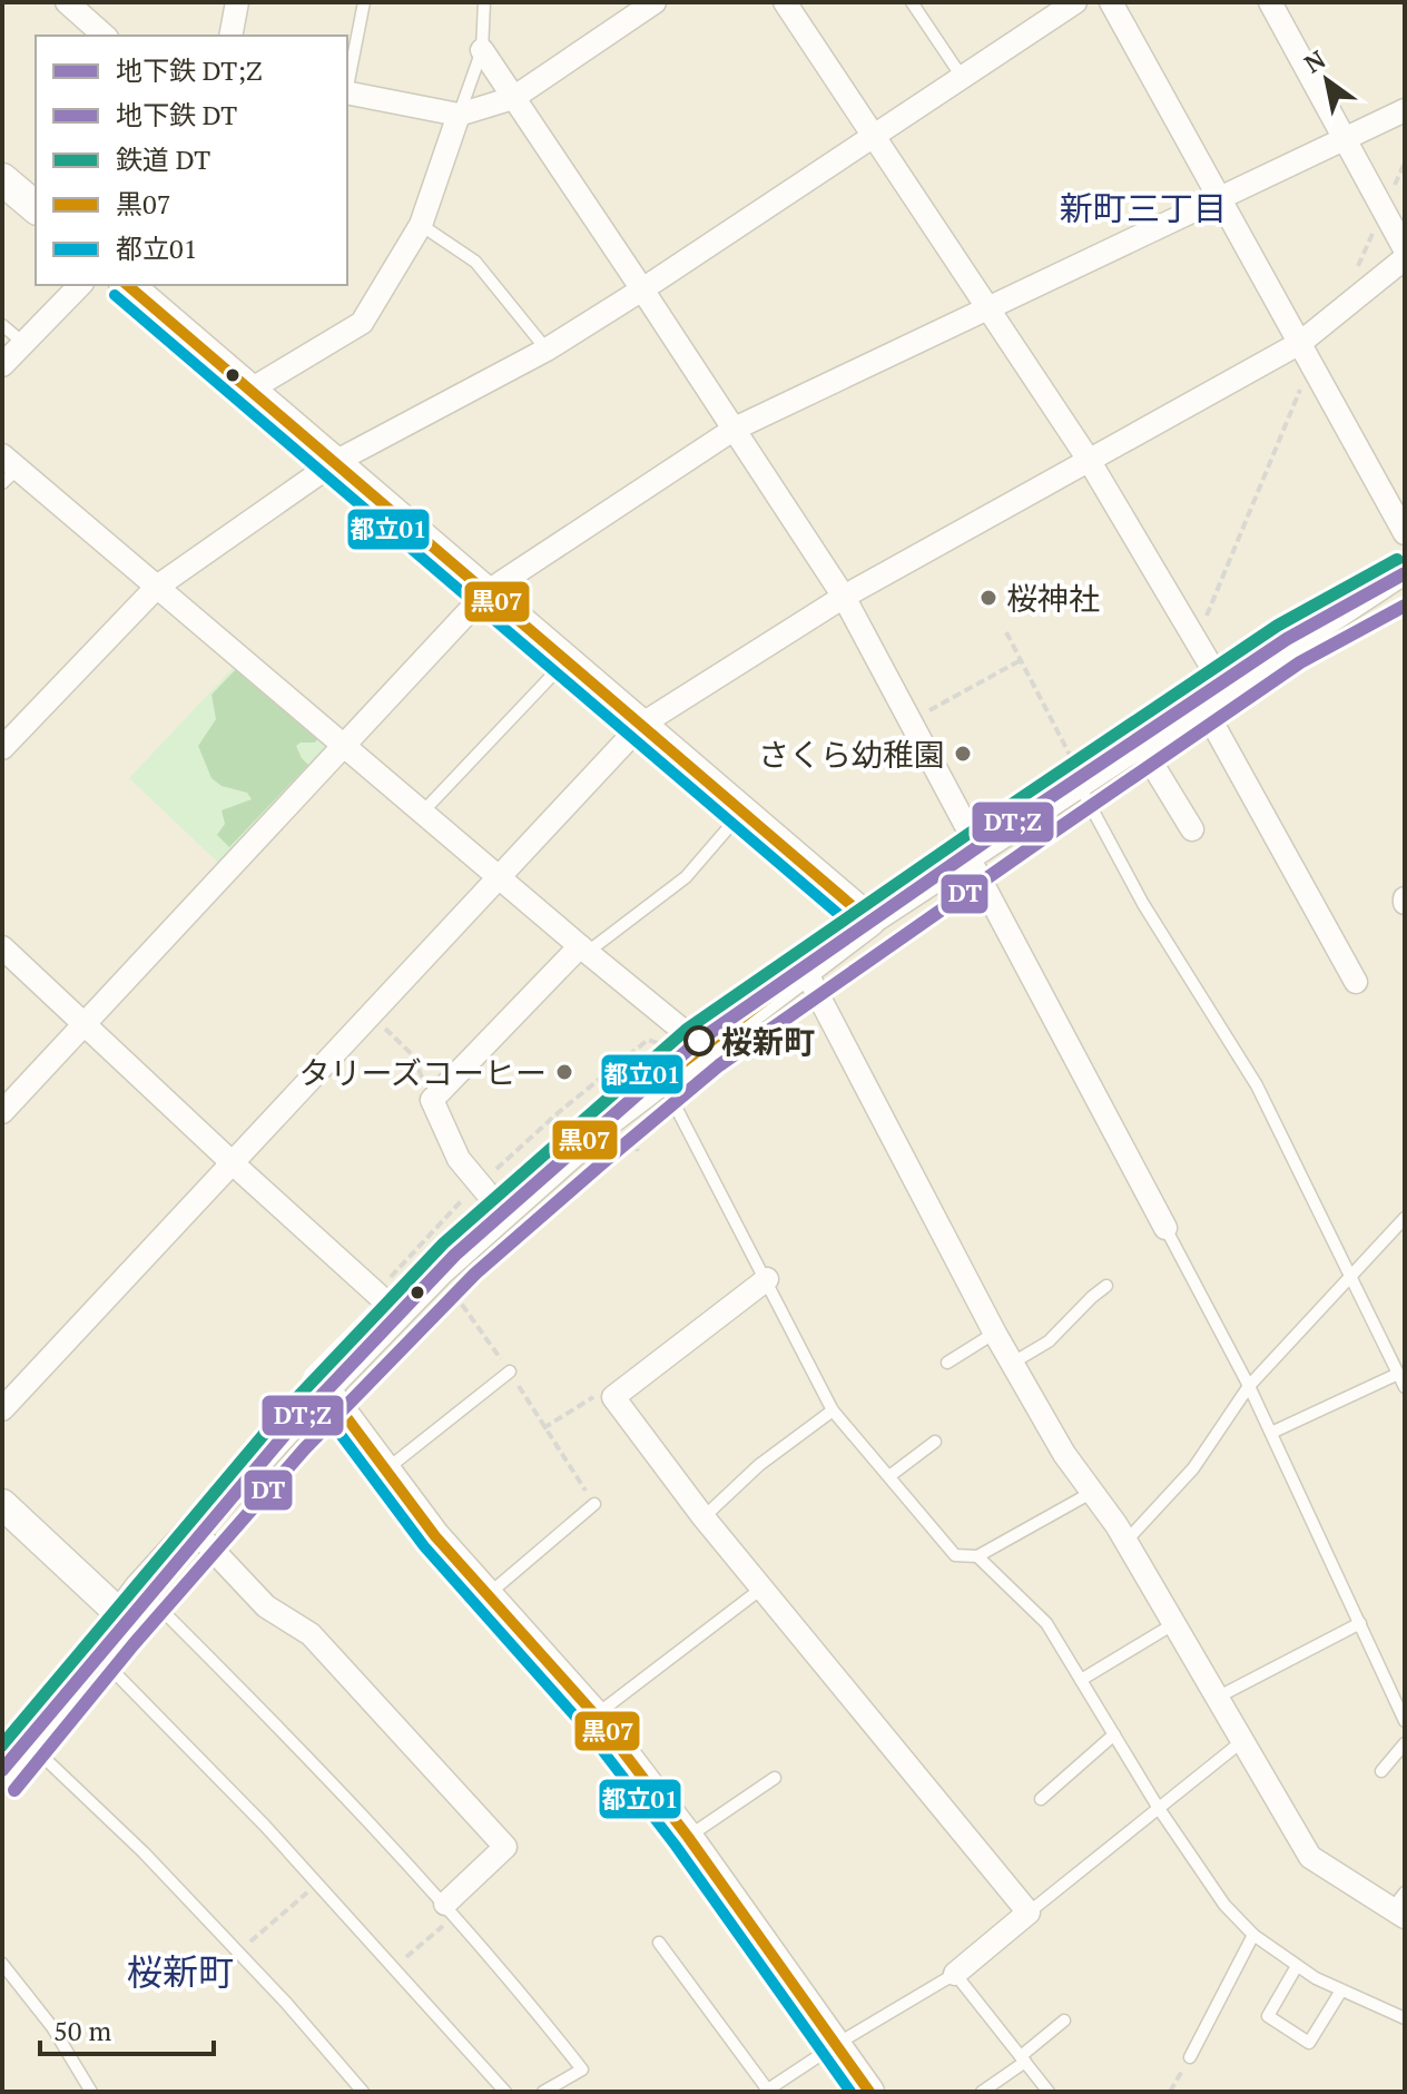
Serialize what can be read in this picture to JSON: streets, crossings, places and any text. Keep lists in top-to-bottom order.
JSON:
{
  "districts": ["新町三丁目", "桜新町"],
  "places": [
    "桜神社",
    "さくら幼稚園",
    "桜新町",
    "タリーズコーヒー"
  ],
  "lines": [
    "transit line 黒07",
    "transit line 都立01",
    "rail line DT",
    "metro line DT;Z",
    "metro line DT"
  ],
  "legend": [
    "地下鉄 DT;Z",
    "地下鉄 DT",
    "鉄道 DT",
    "黒07",
    "都立01"
  ],
  "scale_bar": "50 m",
  "north": "top left"
}
